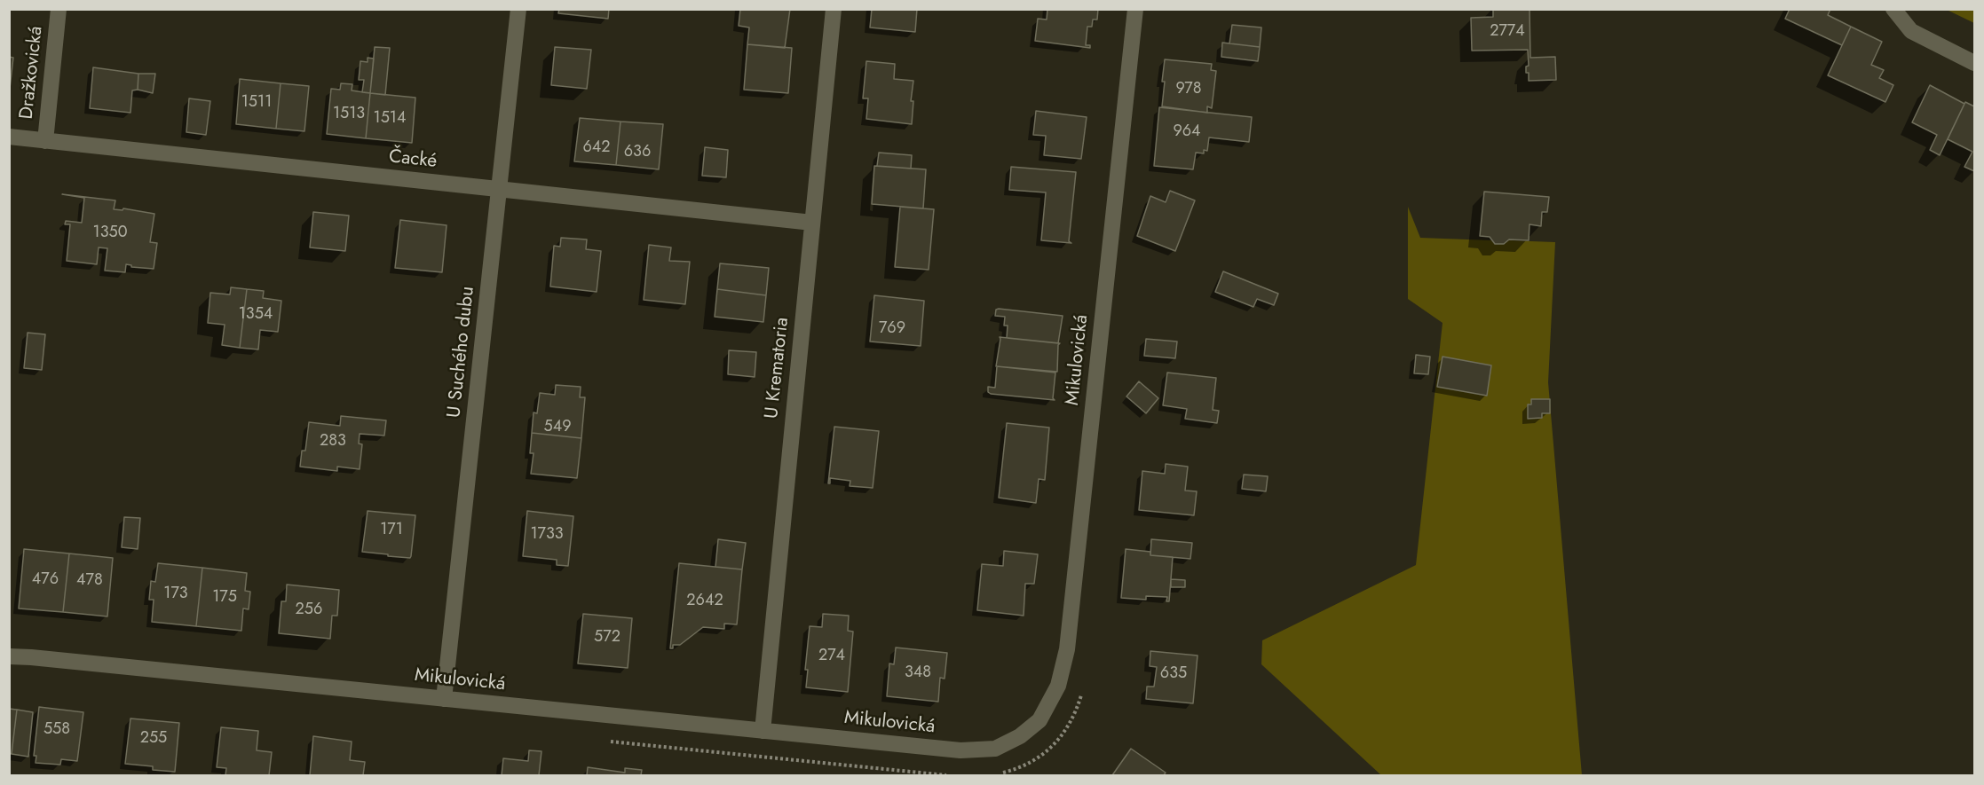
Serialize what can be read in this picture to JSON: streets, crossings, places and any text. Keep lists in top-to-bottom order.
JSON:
{
  "streets": {
    "street": [
      "Dražkovická",
      "Čacké",
      "U Suchého dubu",
      "Mikulovická",
      "U Krematoria"
    ]
  },
  "crossings": [
    ["Dražkovická", "Čacké"],
    ["Čacké", "U Suchého dubu"],
    ["Čacké", "U Krematoria"],
    ["U Suchého dubu", "Mikulovická"],
    ["Mikulovická", "U Krematoria"]
  ],
  "house_numbers": [
    "2774",
    "978",
    "1511",
    "1513",
    "1514",
    "964",
    "642",
    "636",
    "1350",
    "1354",
    "769",
    "549",
    "283",
    "171",
    "1733",
    "476",
    "478",
    "173",
    "175",
    "2642",
    "256",
    "572",
    "274",
    "348",
    "635",
    "558",
    "255"
  ]
}
